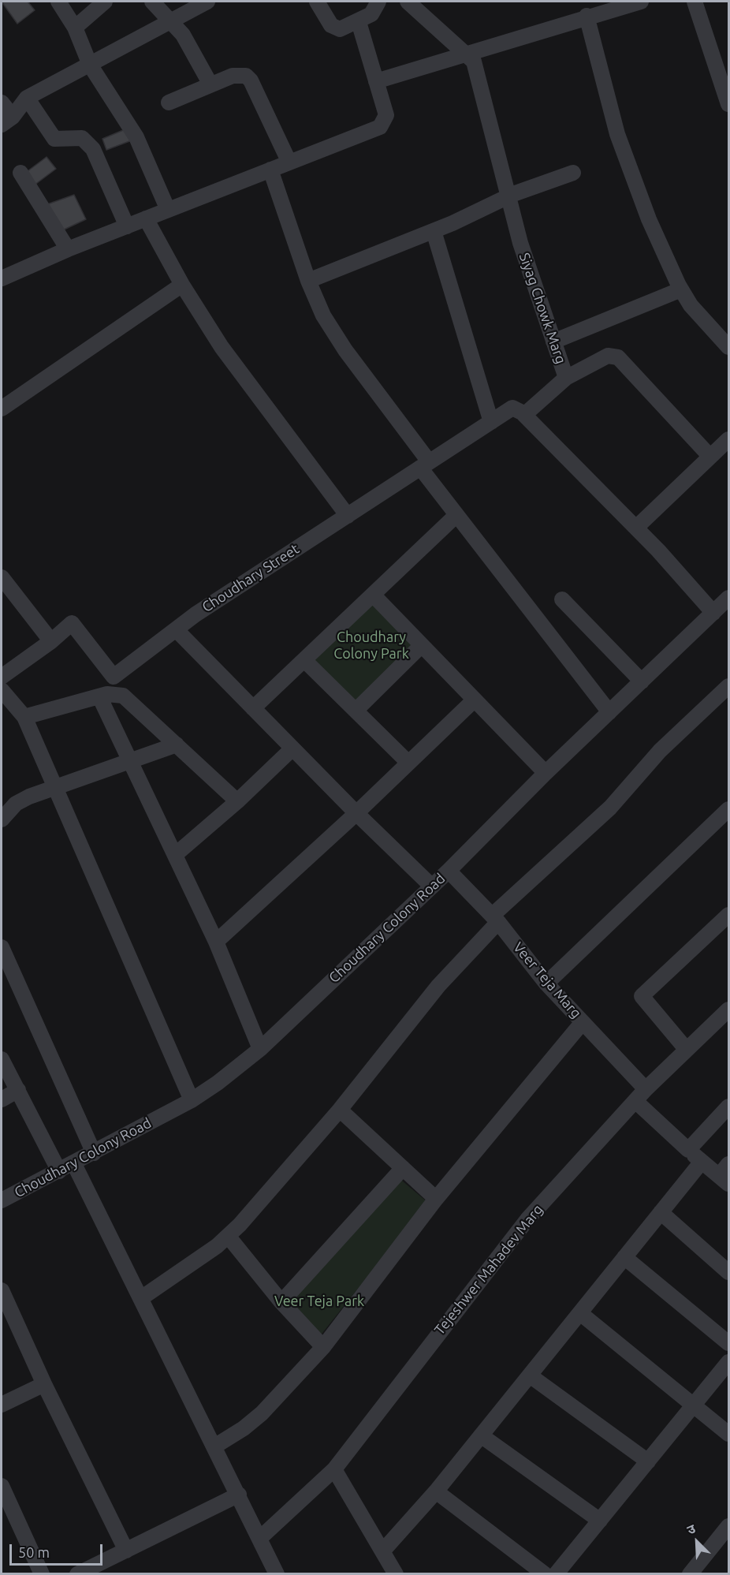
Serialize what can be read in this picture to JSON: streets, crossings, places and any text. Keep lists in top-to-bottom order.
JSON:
{
  "streets": {
    "street": [
      "Siyag Chowk Marg",
      "Choudhary Street",
      "Choudhary Colony Road",
      "Veer Teja Marg",
      "Tejeshwer Mahadev Marg"
    ]
  },
  "crossings": [
    ["Siyag Chowk Marg", "Choudhary Street"],
    ["Choudhary Colony Road", "Veer Teja Marg"],
    ["Veer Teja Marg", "Tejeshwer Mahadev Marg"]
  ],
  "parks": ["Choudhary Colony Park", "Veer Teja Park"],
  "scale_bar": "50 m",
  "north": "top left"
}
